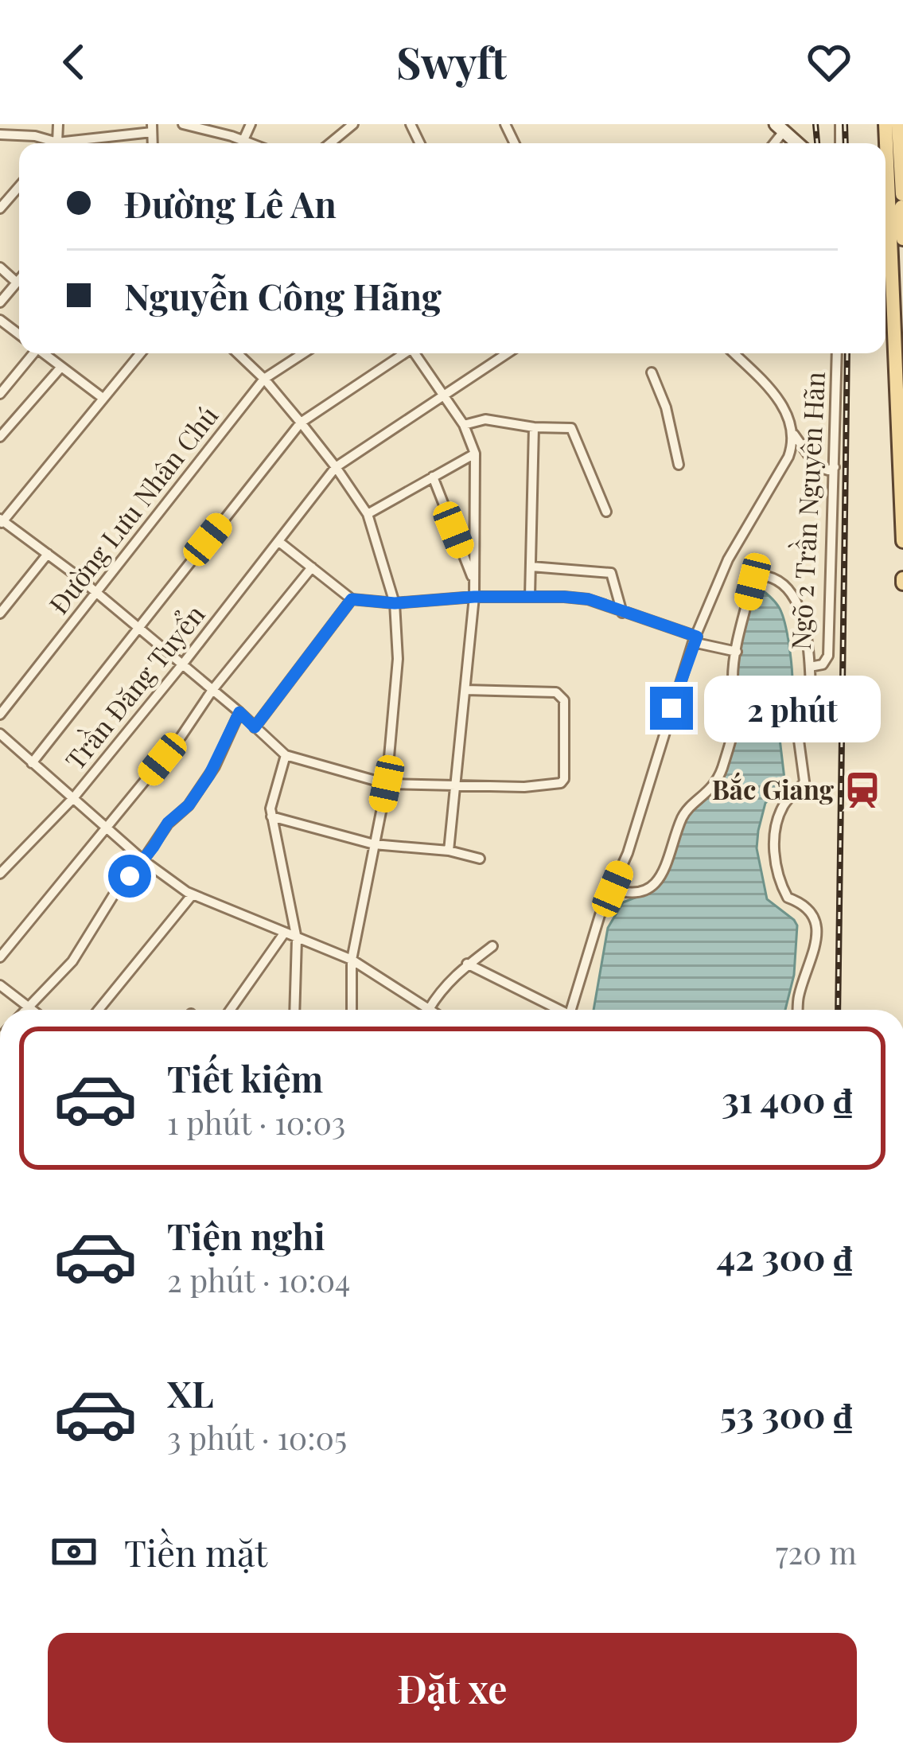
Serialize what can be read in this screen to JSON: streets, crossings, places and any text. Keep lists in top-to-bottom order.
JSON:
{
  "streets": {
    "street": ["Đường Lưu Nhân Chú", "Ngõ 2 Trần Nguyên Hãn", "Trần Đăng Tuyển"]
  },
  "places": {
    "station": ["Bắc Giang"]
  },
  "page": {
    "header": "Swyft",
    "banner": ["Đường Lê An", "Nguyễn Công Hãng"],
    "bubble": "2 phút",
    "list": [
      {
        "name": "Tiết kiệm",
        "note": "1 phút · 10:03",
        "value": "31 400 ₫"
      },
      {
        "name": "Tiện nghi",
        "note": "2 phút · 10:04",
        "value": "42 300 ₫"
      },
      {
        "name": "XL",
        "note": "3 phút · 10:05",
        "value": "53 300 ₫"
      }
    ],
    "pay": ["Tiền mặt", "720 m"],
    "buttons": "Đặt xe"
  }
}
